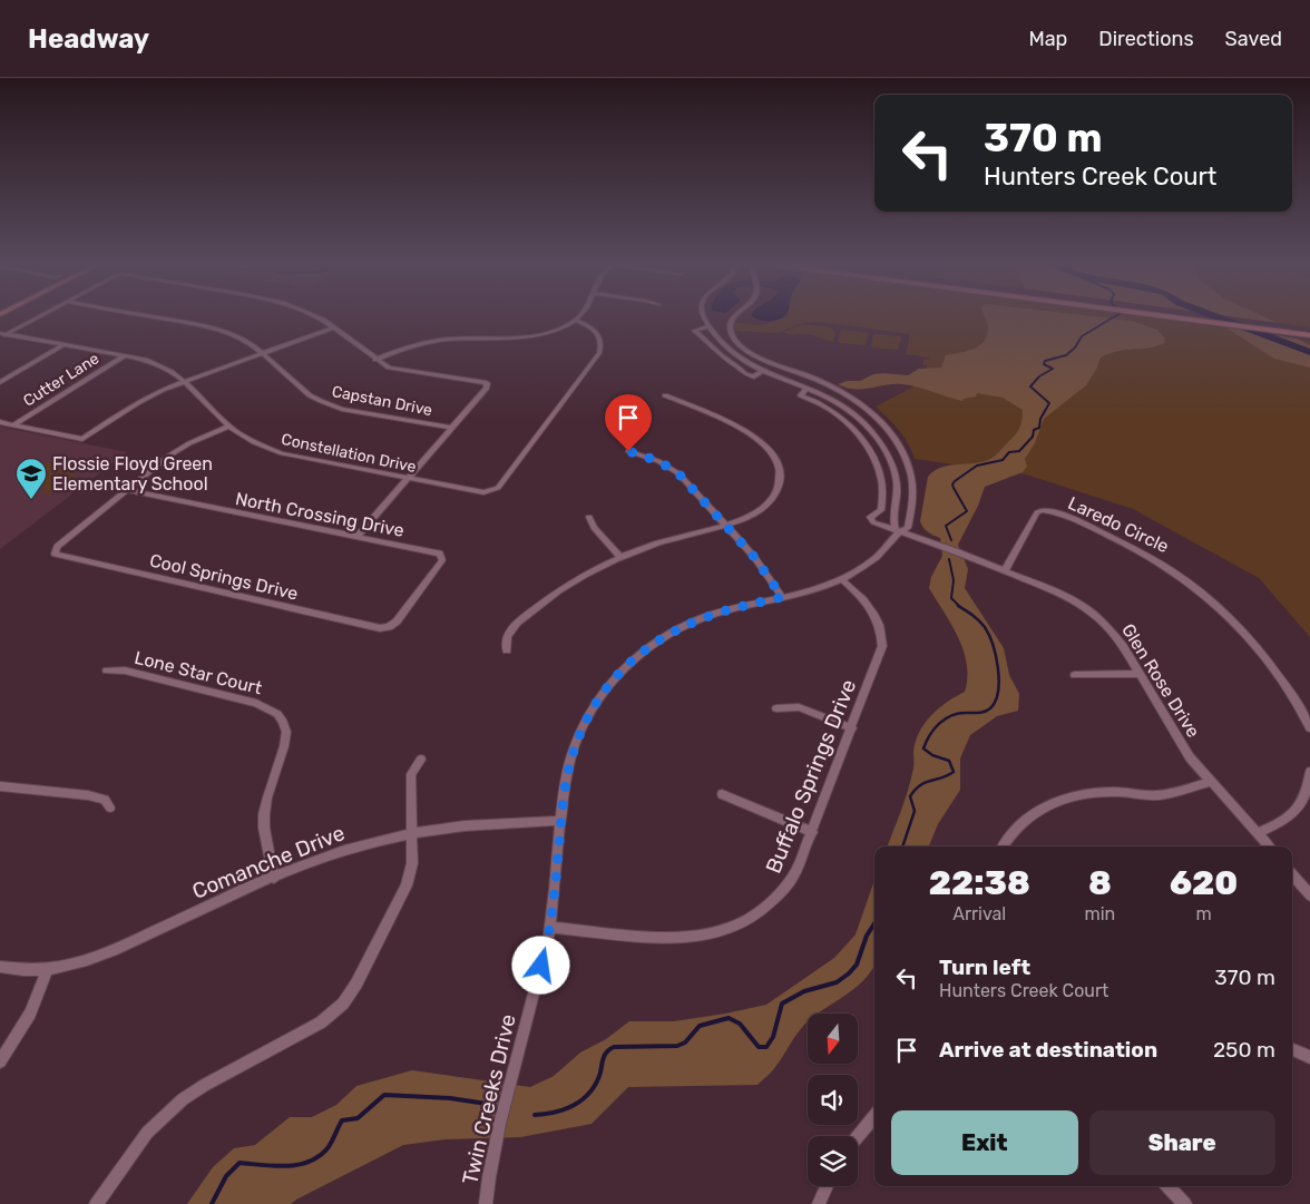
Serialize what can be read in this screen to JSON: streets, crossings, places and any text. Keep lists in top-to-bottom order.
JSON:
{
  "streets": {
    "street": [
      "Cutter Lane",
      "Capstan Drive",
      "Constellation Drive",
      "North Crossing Drive",
      "Laredo Circle",
      "Cool Springs Drive",
      "Lone Star Court",
      "Glen Rose Drive",
      "Buffalo Springs Drive",
      "Comanche Drive",
      "Twin Creeks Drive"
    ]
  },
  "crossings": [
    ["Cutter Lane", "Constellation Drive"],
    ["North Crossing Drive", "Cool Springs Drive"],
    ["Laredo Circle", "Glen Rose Drive"],
    ["Lone Star Court", "Comanche Drive"],
    ["Glen Rose Drive", "Twin Creeks Drive"],
    ["Buffalo Springs Drive", "Twin Creeks Drive"],
    ["Comanche Drive", "Twin Creeks Drive"]
  ],
  "places": {
    "school or university": ["Flossie Floyd Green Elementary School"]
  },
  "north": "bottom",
  "page": {
    "header": "Headway",
    "nav": ["Map", "Directions", "Saved"],
    "turn": ["370 m", "Hunters Creek Court"],
    "eta": [
      "22:38",
      "Arrival",
      "8",
      "min",
      "620",
      "m"
    ],
    "list": [
      {
        "name": "Turn left",
        "note": "Hunters Creek Court",
        "value": "370 m"
      },
      {
        "name": "Arrive at destination",
        "value": "250 m"
      }
    ],
    "buttons": ["Exit", "Share"]
  }
}
